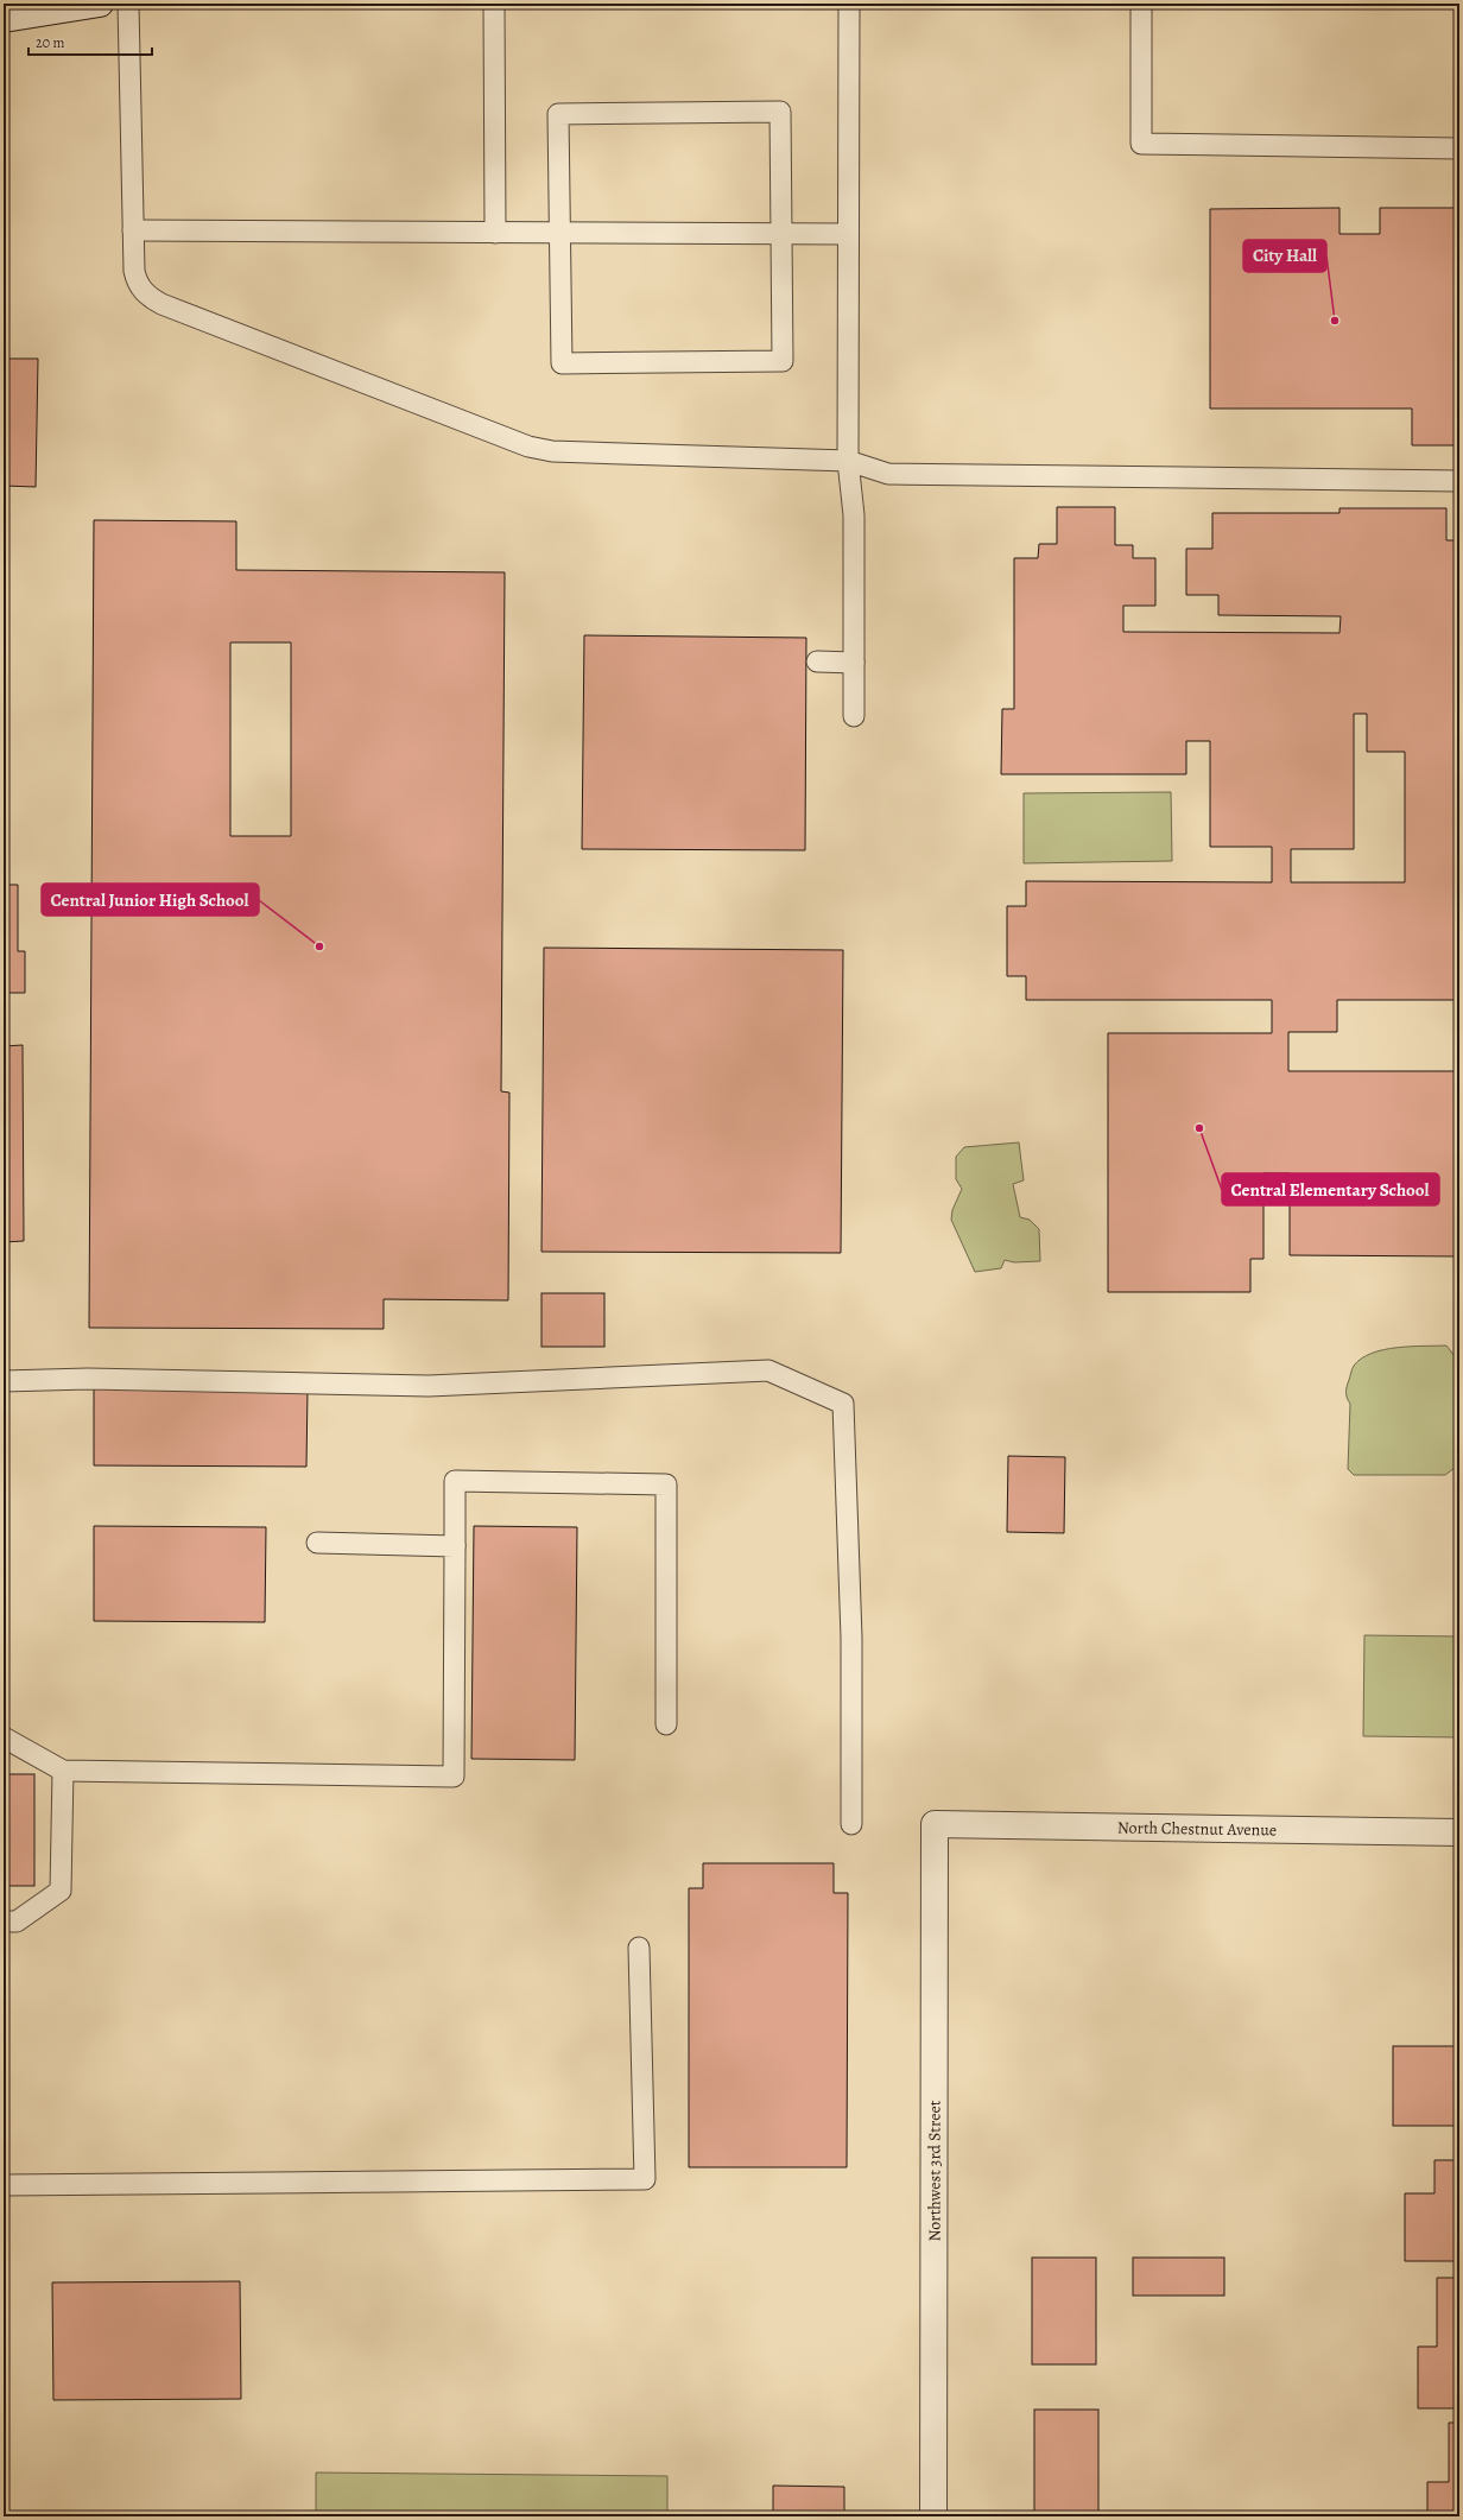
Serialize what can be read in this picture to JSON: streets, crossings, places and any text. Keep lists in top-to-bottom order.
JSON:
{
  "streets": {
    "street": ["North Chestnut Avenue", "Northwest 3rd Street"]
  },
  "crossings": [
    ["North Chestnut Avenue", "Northwest 3rd Street"]
  ],
  "places": ["City Hall", "Central Junior High School", "Central Elementary School"],
  "scale_bar": "20 m"
}
